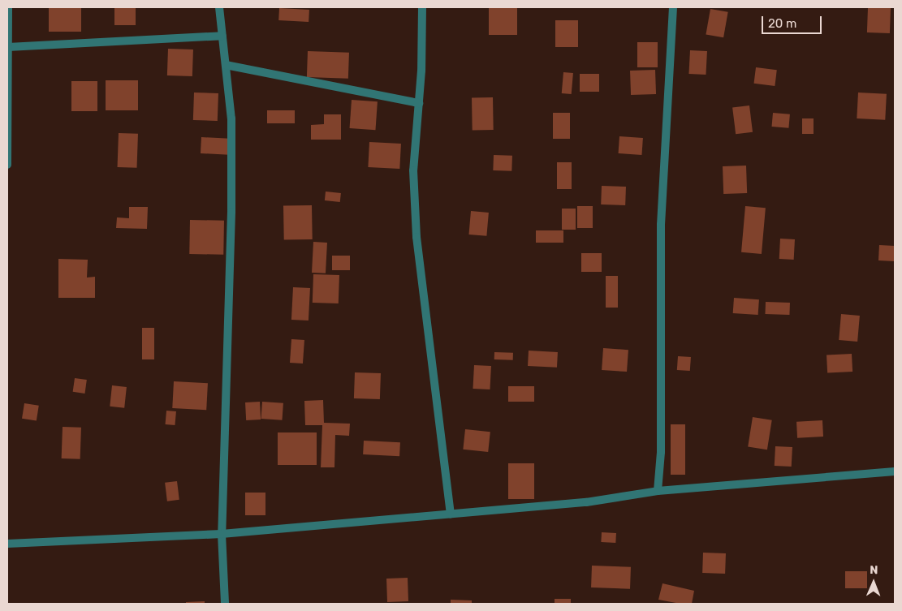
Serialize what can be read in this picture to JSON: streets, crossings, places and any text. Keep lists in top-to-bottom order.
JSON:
{
  "scale_bar": "20 m",
  "north": "top"
}
